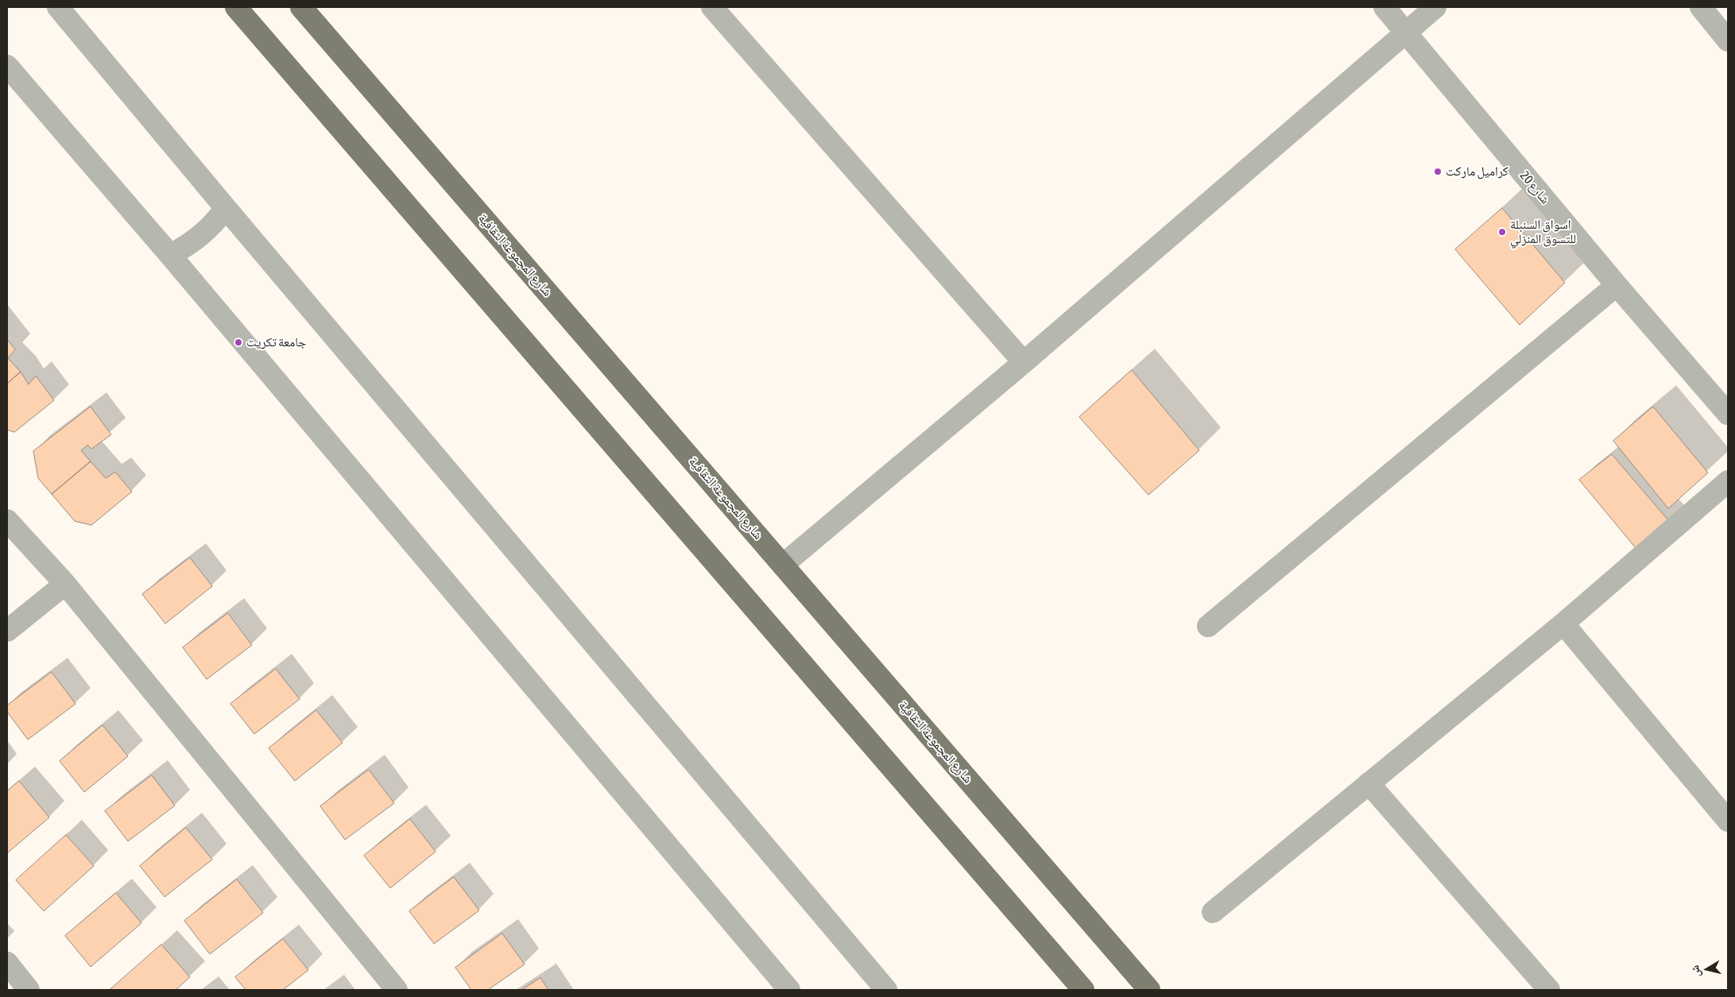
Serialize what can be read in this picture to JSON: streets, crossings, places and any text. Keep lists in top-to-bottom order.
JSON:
{
  "streets": {
    "main road": ["شارع المجموعة الثقافية"],
    "street": ["شارع 20"]
  },
  "places": ["كراميل ماركت", "اسواق السنبلة للتسوق المنزلي", "جامعة تكريت"],
  "north": "left"
}
